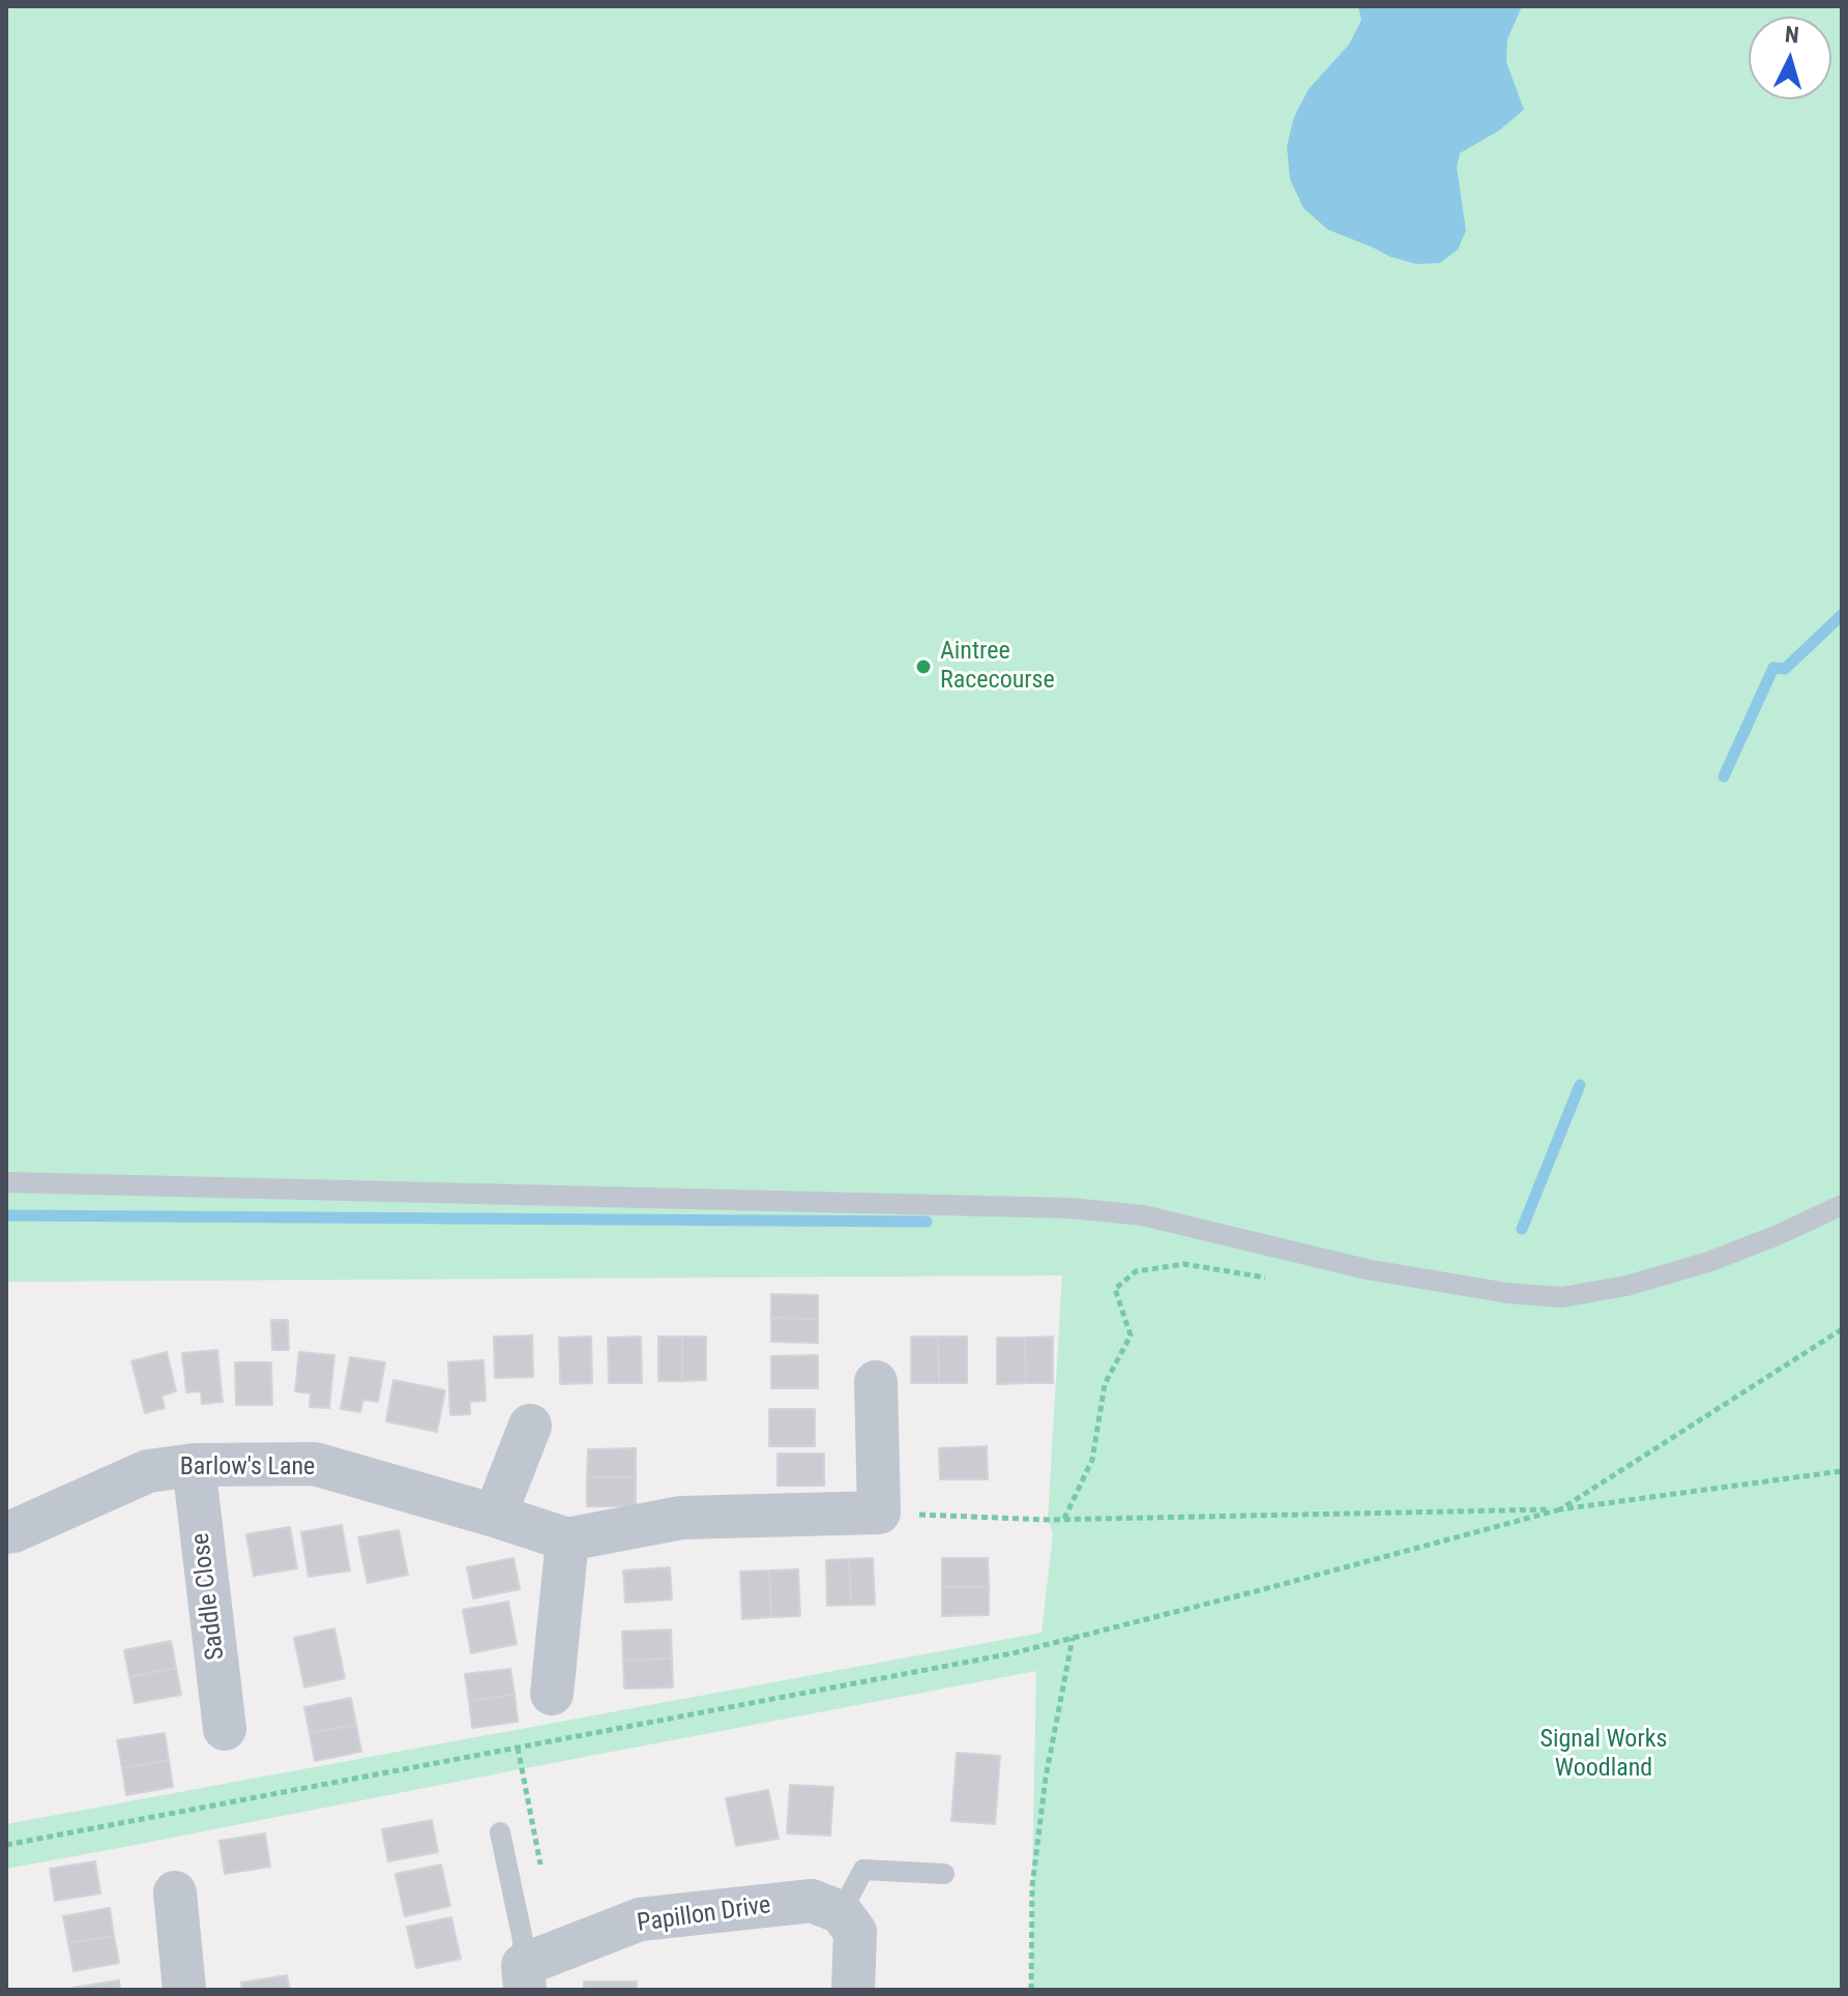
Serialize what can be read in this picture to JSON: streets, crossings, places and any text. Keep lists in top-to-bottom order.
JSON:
{
  "streets": {
    "street": ["Barlow's Lane", "Saddle Close", "Papillon Drive"]
  },
  "crossings": [
    ["Barlow's Lane", "Saddle Close"]
  ],
  "parks": ["Signal Works Woodland"],
  "places": ["Aintree Racecourse"],
  "north": "top"
}
